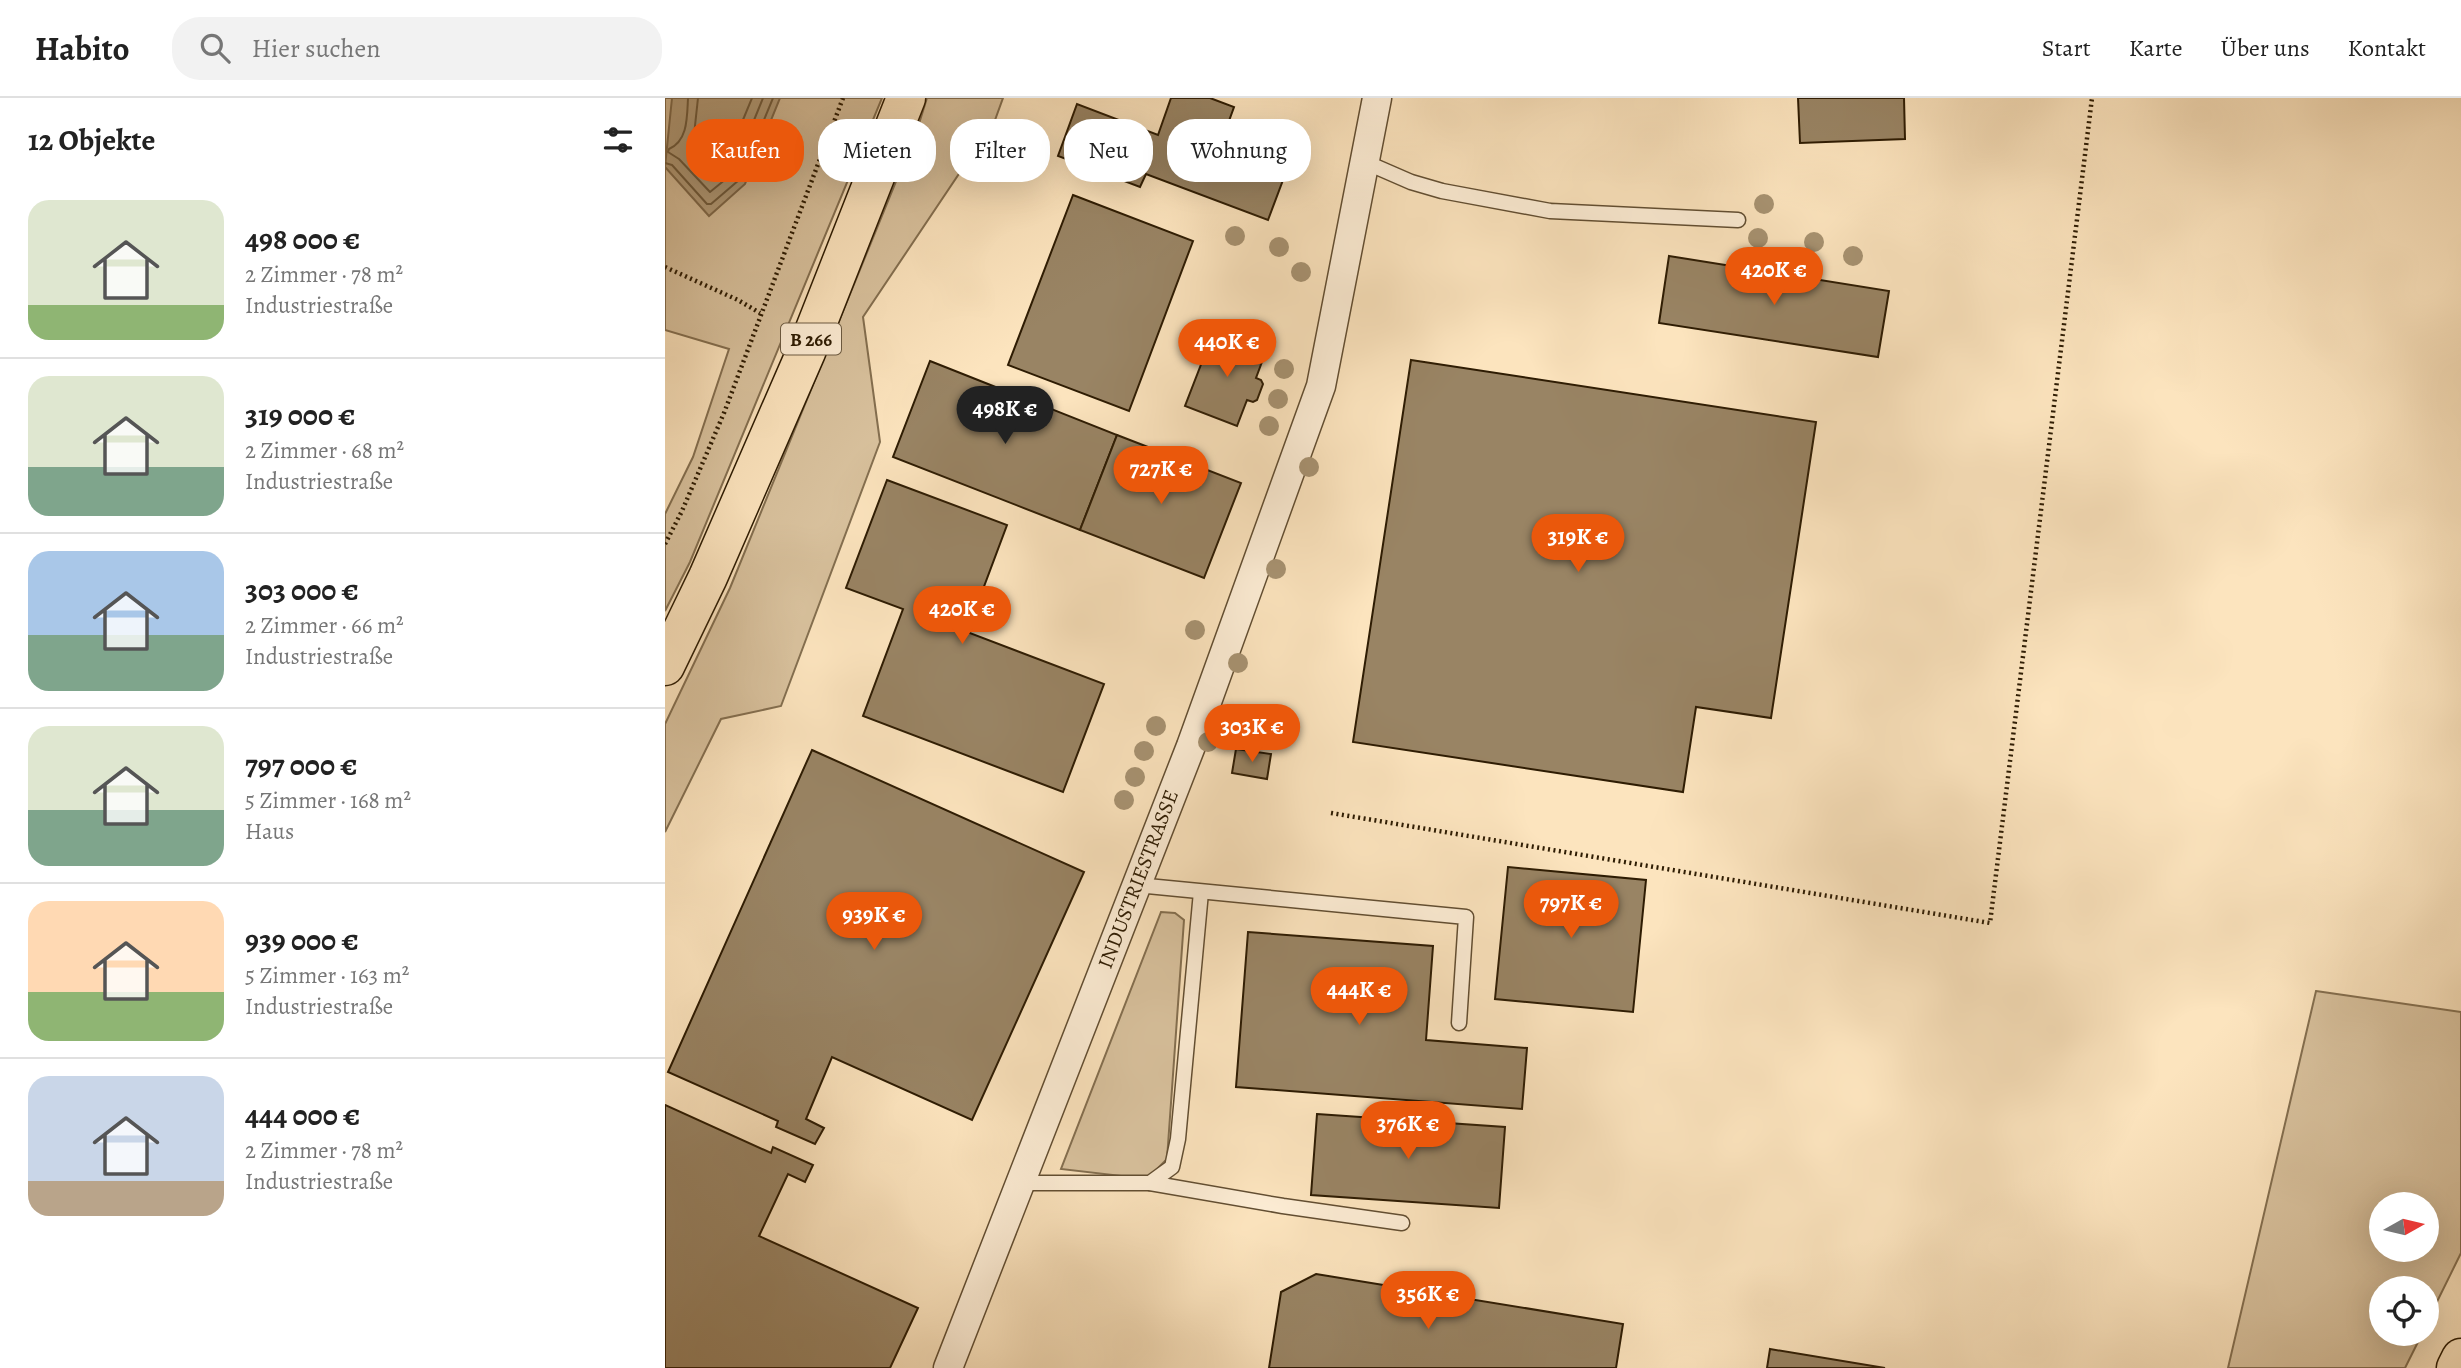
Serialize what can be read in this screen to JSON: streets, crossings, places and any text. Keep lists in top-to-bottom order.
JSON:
{
  "streets": {
    "main road": ["B 266"],
    "street": ["INDUSTRIESTRASSE"]
  },
  "north": "right",
  "page": {
    "header": "Habito",
    "search": "Hier suchen",
    "nav": [
      "Start",
      "Karte",
      "Über uns",
      "Kontakt"
    ],
    "heading": "12 Objekte",
    "chip": [
      "Kaufen",
      "Mieten",
      "Filter",
      "Neu",
      "Wohnung"
    ],
    "list": [
      {
        "name": "498 000 €",
        "note": "2 Zimmer · 78 m² · Industriestraße"
      },
      {
        "name": "319 000 €",
        "note": "2 Zimmer · 68 m² · Industriestraße"
      },
      {
        "name": "303 000 €",
        "note": "2 Zimmer · 66 m² · Industriestraße"
      },
      {
        "name": "797 000 €",
        "note": "5 Zimmer · 168 m² · Haus"
      },
      {
        "name": "939 000 €",
        "note": "5 Zimmer · 163 m² · Industriestraße"
      },
      {
        "name": "444 000 €",
        "note": "2 Zimmer · 78 m² · Industriestraße"
      }
    ],
    "price": [
      "420K €",
      "440K €",
      "498K €",
      "727K €",
      "319K €",
      "420K €",
      "303K €",
      "797K €",
      "939K €",
      "444K €",
      "376K €",
      "356K €"
    ]
  }
}
